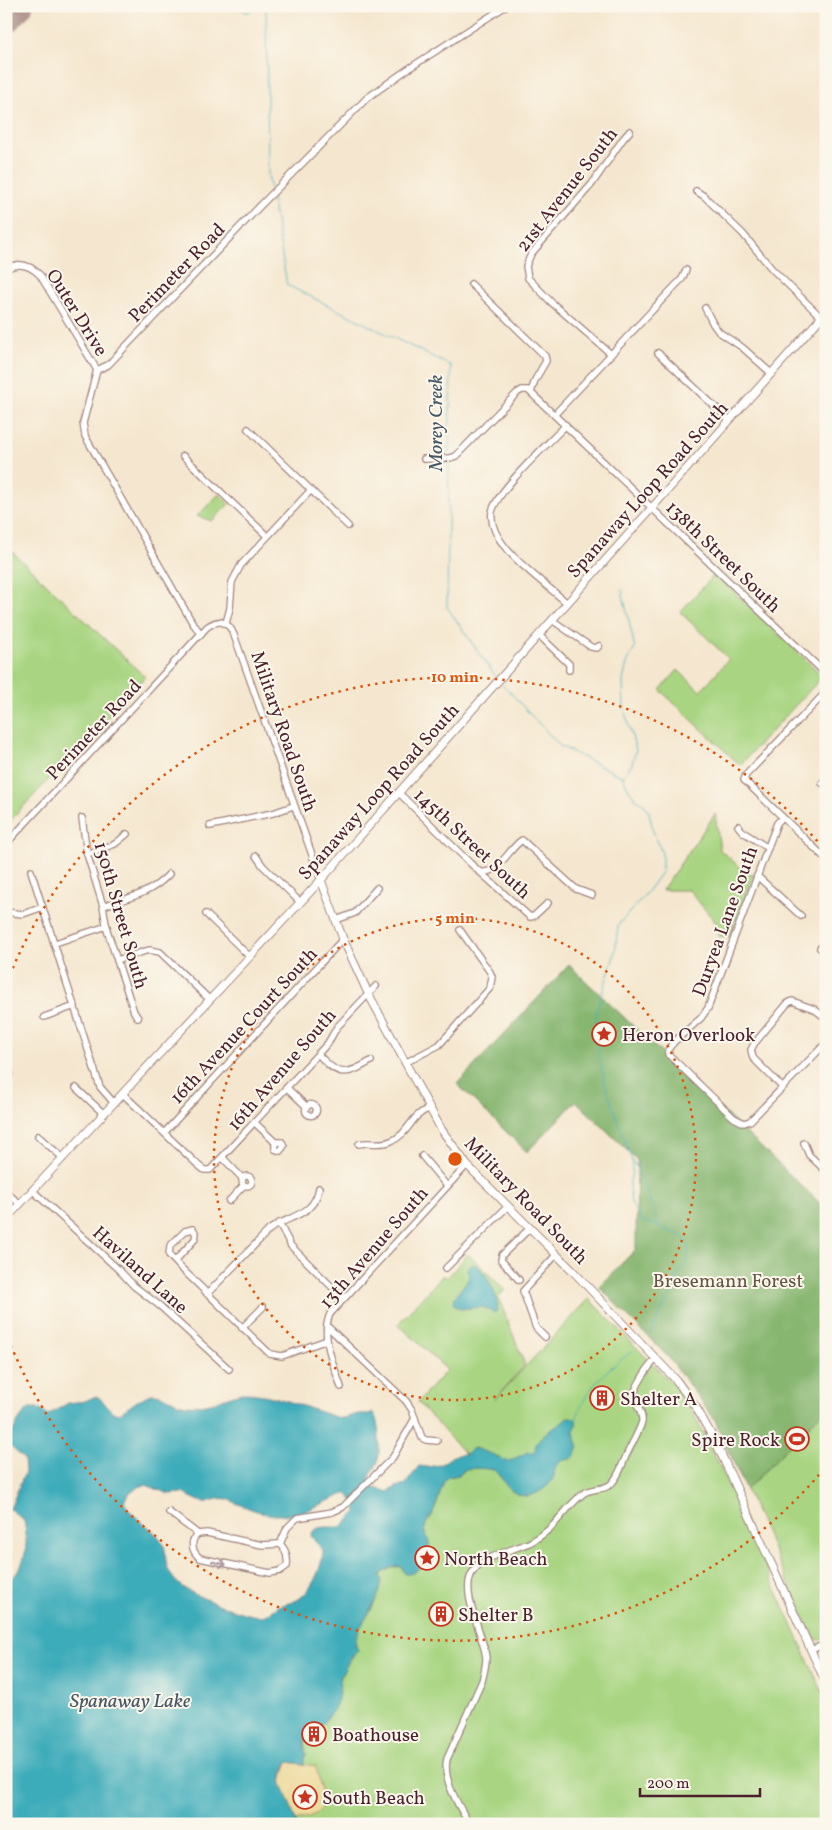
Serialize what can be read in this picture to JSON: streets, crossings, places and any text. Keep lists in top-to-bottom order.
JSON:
{
  "streets": {
    "main road": ["Spanaway Loop Road South", "Military Road South"],
    "street": [
      "21st Avenue South",
      "Perimeter Road",
      "Outer Drive",
      "138th Street South",
      "145th Street South",
      "150th Street South",
      "Duryea Lane South",
      "16th Avenue Court South",
      "16th Avenue South",
      "13th Avenue South",
      "Haviland Lane"
    ]
  },
  "crossings": [
    ["Perimeter Road", "Outer Drive"],
    ["Perimeter Road", "Military Road South"],
    ["Spanaway Loop Road South", "138th Street South"],
    ["Spanaway Loop Road South", "Military Road South"],
    ["Spanaway Loop Road South", "145th Street South"],
    ["Spanaway Loop Road South", "Haviland Lane"],
    ["Military Road South", "16th Avenue Court South"],
    ["Military Road South", "16th Avenue South"],
    ["Military Road South", "13th Avenue South"],
    ["16th Avenue Court South", "16th Avenue South"]
  ],
  "water": ["Morey Creek", "Spanaway Lake"],
  "parks": ["Bresemann Forest"],
  "places": {
    "place": ["Heron Overlook", "North Beach", "South Beach"],
    "building": ["Shelter A", "Shelter B", "Boathouse"],
    "sports": ["Spire Rock"]
  },
  "scale_bar": "200 m",
  "rings": ["10 min", "5 min"]
}
